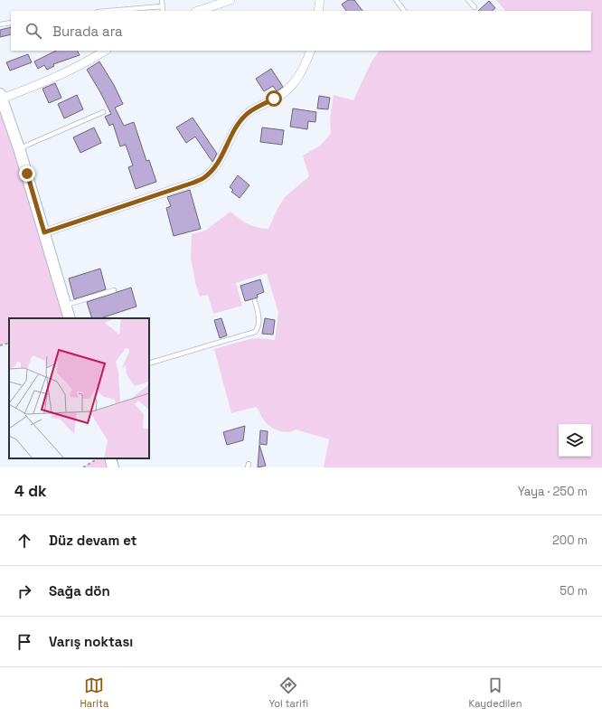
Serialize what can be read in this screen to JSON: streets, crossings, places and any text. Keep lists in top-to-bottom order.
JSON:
{
  "page": {
    "search": "Burada ara",
    "heading": ["4 dk", "Yaya · 250 m"],
    "list": [
      ["Düz devam et", "200 m"],
      ["Sağa dön", "50 m"],
      "Varış noktası"
    ],
    "nav": ["Harita", "Yol tarifi", "Kaydedilen"]
  }
}
